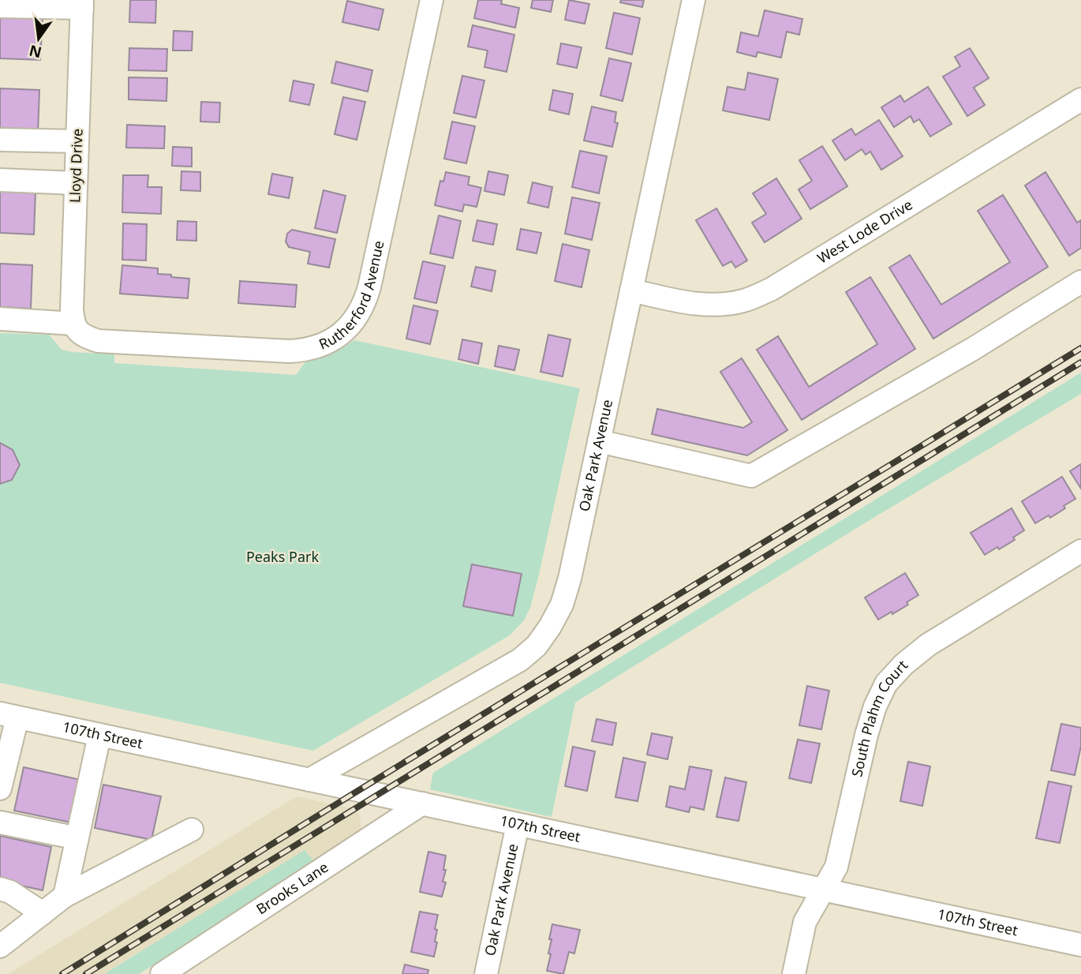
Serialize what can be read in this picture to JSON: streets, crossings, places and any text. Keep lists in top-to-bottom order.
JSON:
{
  "streets": {
    "street": [
      "Lloyd Drive",
      "West Lode Drive",
      "Rutherford Avenue",
      "Oak Park Avenue",
      "South Plahm Court",
      "107th Street",
      "Brooks Lane"
    ]
  },
  "crossings": [
    ["Lloyd Drive", "Rutherford Avenue"],
    ["West Lode Drive", "Oak Park Avenue"],
    ["Oak Park Avenue", "107th Street"],
    ["South Plahm Court", "107th Street"],
    ["107th Street", "Brooks Lane"]
  ],
  "parks": ["Peaks Park"],
  "north": "bottom"
}
